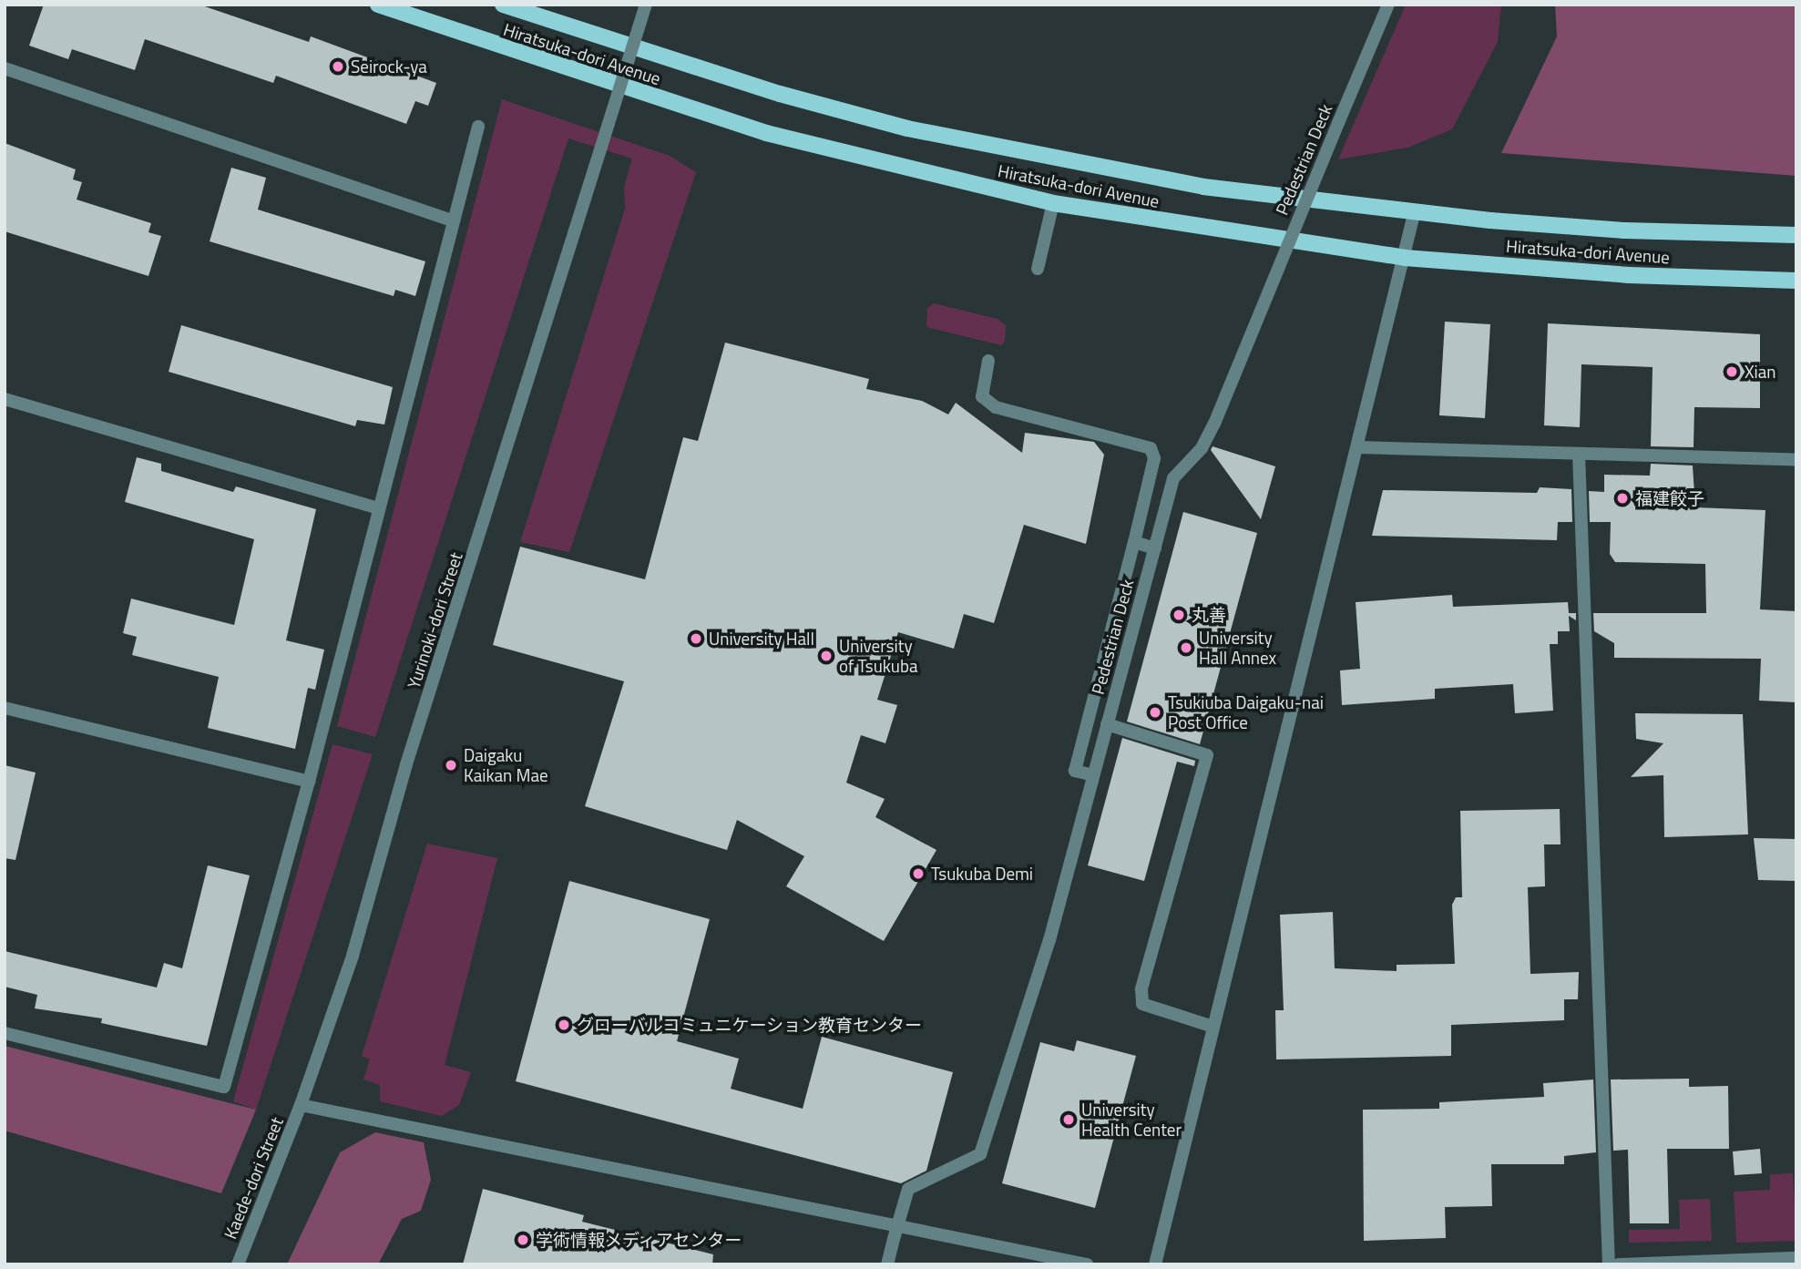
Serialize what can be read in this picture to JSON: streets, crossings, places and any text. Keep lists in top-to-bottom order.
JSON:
{
  "streets": {
    "main road": ["Hiratsuka-dori Avenue"],
    "street": ["Pedestrian Deck", "Yurinoki-dori Street", "Kaede-dori Street"]
  },
  "crossings": [
    ["Yurinoki-dori Street", "Kaede-dori Street"]
  ],
  "places": [
    "Seirock-ya",
    "Xian",
    "福建餃子",
    "丸善",
    "University Hall",
    "University Hall Annex",
    "University of Tsukuba",
    "Tsukiuba Daigaku-nai Post Office",
    "Daigaku Kaikan Mae",
    "Tsukuba Demi",
    "グローバルコミュニケーション教育センター",
    "University Health Center",
    "学術情報メディアセンター"
  ]
}
